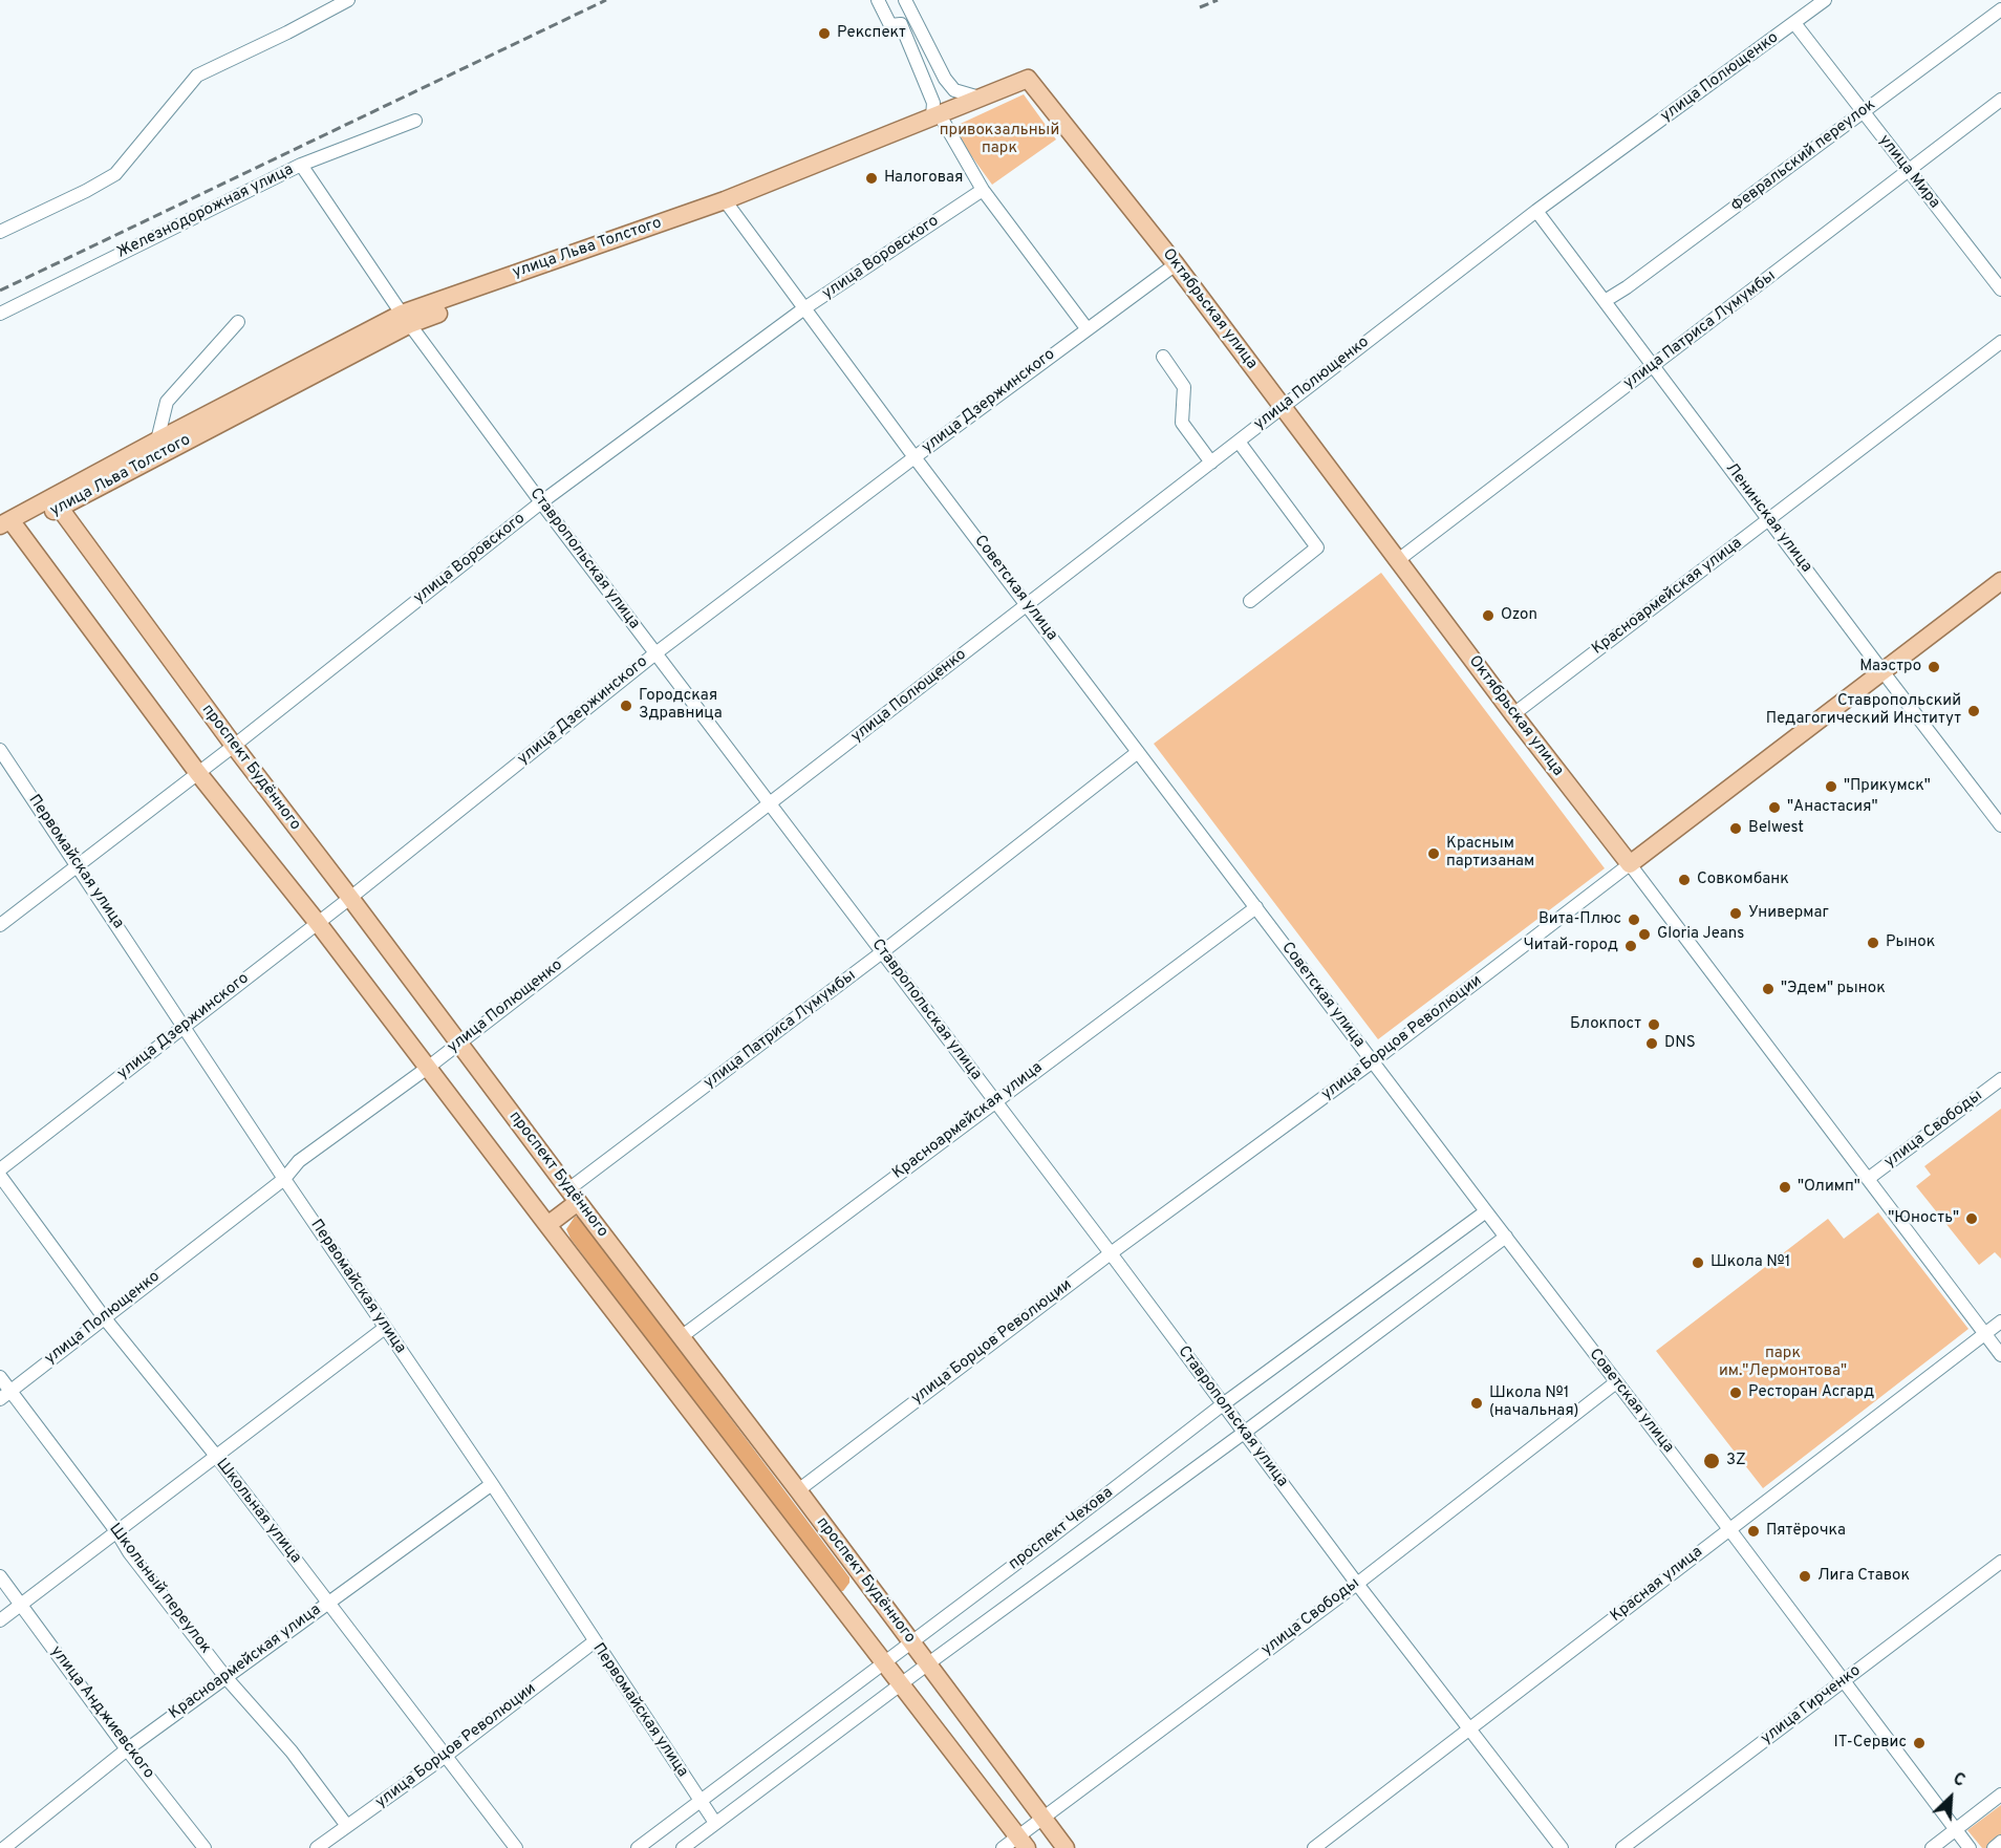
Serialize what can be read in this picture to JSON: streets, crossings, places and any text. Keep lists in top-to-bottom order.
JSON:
{
  "streets": {
    "main road": [
      "улица Льва Толстого",
      "Октябрьская улица",
      "проспект Будённого",
      "улица Борцов Революции"
    ],
    "street": [
      "улица Полющенко",
      "Февральский переулок",
      "улица Мира",
      "Железнодорожная улица",
      "улица Воровского",
      "улица Патриса Лумумбы",
      "улица Дзержинского",
      "Ленинская улица",
      "Ставропольская улица",
      "Советская улица",
      "Красноармейская улица",
      "Первомайская улица",
      "улица Свободы",
      "Школьная улица",
      "проспект Чехова",
      "Красная улица",
      "Школьный переулок",
      "улица Гирченко",
      "улица Анджиевского"
    ]
  },
  "crossings": [
    ["улица Полющенко", "улица Мира"],
    ["улица Полющенко", "Октябрьская улица"],
    ["улица Полющенко", "Ленинская улица"],
    ["улица Полющенко", "Ставропольская улица"],
    ["улица Полющенко", "Советская улица"],
    ["улица Полющенко", "проспект Будённого"],
    ["улица Полющенко", "Первомайская улица"],
    ["улица Полющенко", "Школьная улица"],
    ["улица Полющенко", "Школьный переулок"],
    ["Февральский переулок", "улица Мира"],
    ["Февральский переулок", "Ленинская улица"],
    ["улица Мира", "улица Патриса Лумумбы"],
    ["Железнодорожная улица", "Ставропольская улица"],
    ["улица Льва Толстого", "Октябрьская улица"],
    ["улица Льва Толстого", "Ставропольская улица"],
    ["улица Льва Толстого", "Советская улица"],
    ["улица Льва Толстого", "проспект Будённого"],
    ["улица Воровского", "Ставропольская улица"],
    ["улица Воровского", "Советская улица"],
    ["улица Воровского", "проспект Будённого"],
    ["улица Воровского", "Первомайская улица"],
    ["Октябрьская улица", "улица Патриса Лумумбы"],
    ["Октябрьская улица", "улица Дзержинского"],
    ["Октябрьская улица", "Красноармейская улица"],
    ["Октябрьская улица", "улица Борцов Революции"],
    ["Октябрьская улица", "улица Свободы"],
    ["Октябрьская улица", "Красная улица"],
    ["улица Патриса Лумумбы", "Ленинская улица"],
    ["улица Патриса Лумумбы", "Ставропольская улица"],
    ["улица Патриса Лумумбы", "Советская улица"],
    ["улица Патриса Лумумбы", "проспект Будённого"],
    ["улица Дзержинского", "Ставропольская улица"],
    ["улица Дзержинского", "Советская улица"],
    ["улица Дзержинского", "проспект Будённого"],
    ["улица Дзержинского", "Первомайская улица"],
    ["Ленинская улица", "Красноармейская улица"],
    ["Ленинская улица", "улица Борцов Революции"],
    ["Ставропольская улица", "Красноармейская улица"],
    ["Ставропольская улица", "улица Борцов Революции"],
    ["Ставропольская улица", "улица Свободы"],
    ["Ставропольская улица", "проспект Чехова"],
    ["Ставропольская улица", "Красная улица"],
    ["Советская улица", "Красноармейская улица"],
    ["Советская улица", "улица Борцов Революции"],
    ["Советская улица", "улица Свободы"],
    ["Советская улица", "проспект Чехова"],
    ["Советская улица", "Красная улица"],
    ["Советская улица", "улица Гирченко"],
    ["Красноармейская улица", "проспект Будённого"],
    ["Красноармейская улица", "Первомайская улица"],
    ["Красноармейская улица", "Школьная улица"],
    ["Красноармейская улица", "Школьный переулок"],
    ["Красноармейская улица", "улица Анджиевского"],
    ["проспект Будённого", "улица Борцов Революции"],
    ["проспект Будённого", "улица Свободы"],
    ["проспект Будённого", "проспект Чехова"],
    ["Первомайская улица", "улица Борцов Революции"],
    ["Первомайская улица", "проспект Чехова"],
    ["улица Борцов Революции", "Школьная улица"],
    ["улица Борцов Революции", "Школьный переулок"]
  ],
  "parks": ["привокзальный парк", "парк им.\"Лермонтова\""],
  "places": [
    "Рекспект",
    "Налоговая",
    "Ozon",
    "Маэстро",
    "Городская Здравница",
    "Ставропольский Педагогический Институт",
    "\"Прикумск\"",
    "\"Анастасия\"",
    "Belwest",
    "Красным партизанам",
    "Совкомбанк",
    "Универмаг",
    "Вита-Плюс",
    "Gloria Jeans",
    "Рынок",
    "Читай-город",
    "\"Эдем\" рынок",
    "Блокпост",
    "DNS",
    "\"Олимп\"",
    "\"Юность\"",
    "Школа №1",
    "Ресторан Асгард",
    "Школа №1 (начальная)",
    "3Z",
    "Пятёрочка",
    "Лига Ставок",
    "IT-Сервис"
  ],
  "north": "top right"
}
